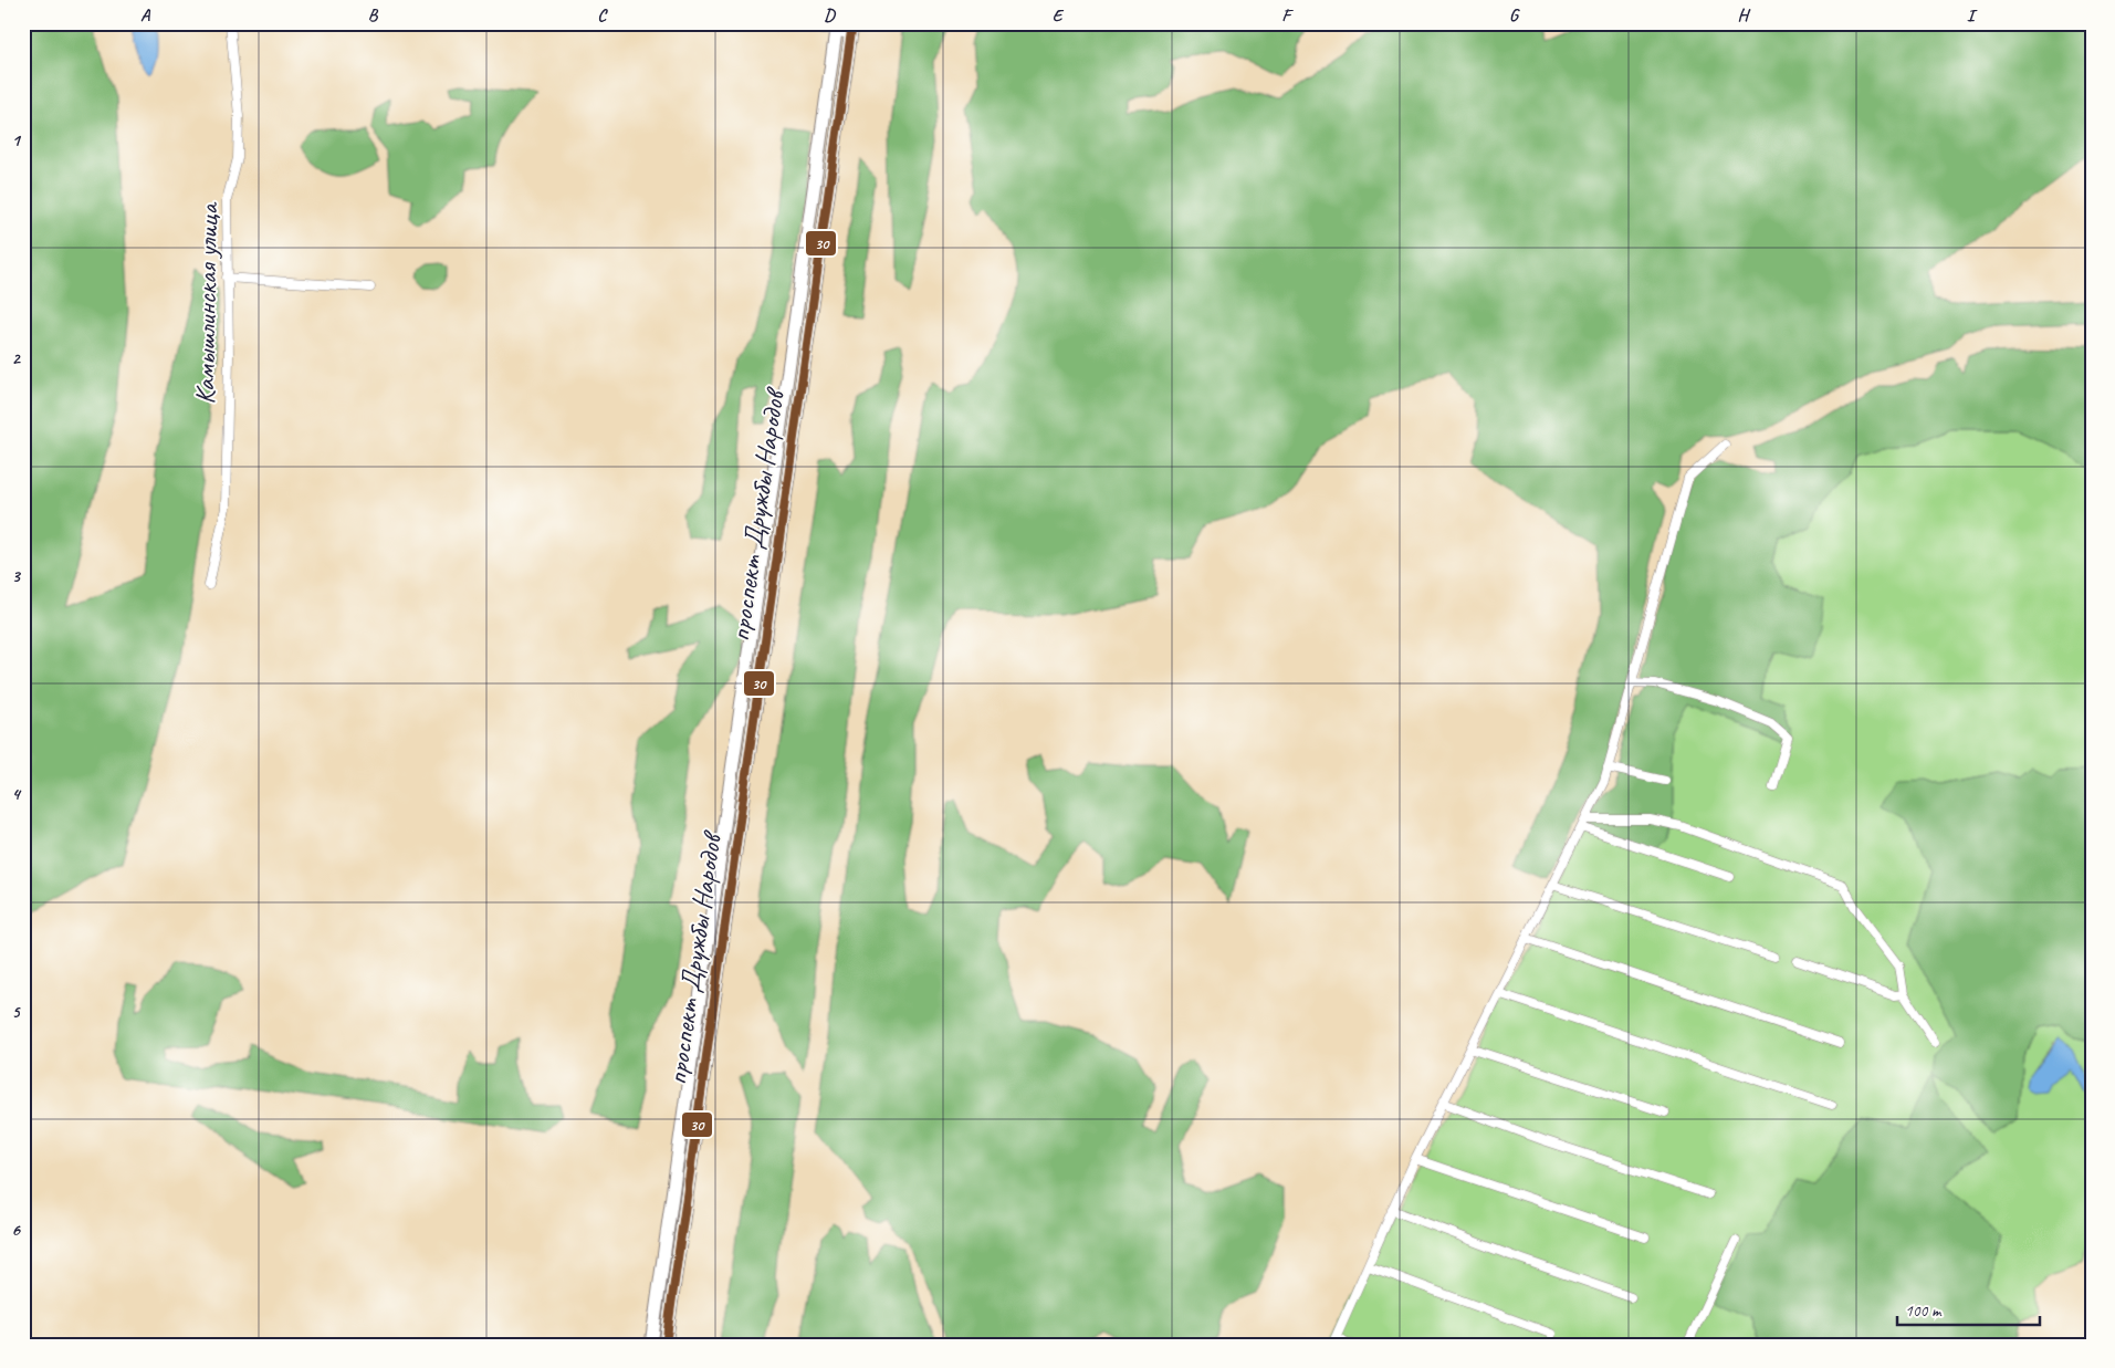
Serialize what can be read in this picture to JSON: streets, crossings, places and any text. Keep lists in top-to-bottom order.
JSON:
{
  "streets": {
    "main road": ["проспект Дружбы Народов"],
    "street": ["Камышлинская улица"]
  },
  "lines": ["transit line 30"],
  "scale_bar": "100 m",
  "grid": {
    "columns": [
      "A",
      "B",
      "C",
      "D",
      "E",
      "F",
      "G",
      "H",
      "I"
    ],
    "rows": [
      "1",
      "2",
      "3",
      "4",
      "5",
      "6"
    ]
  }
}
